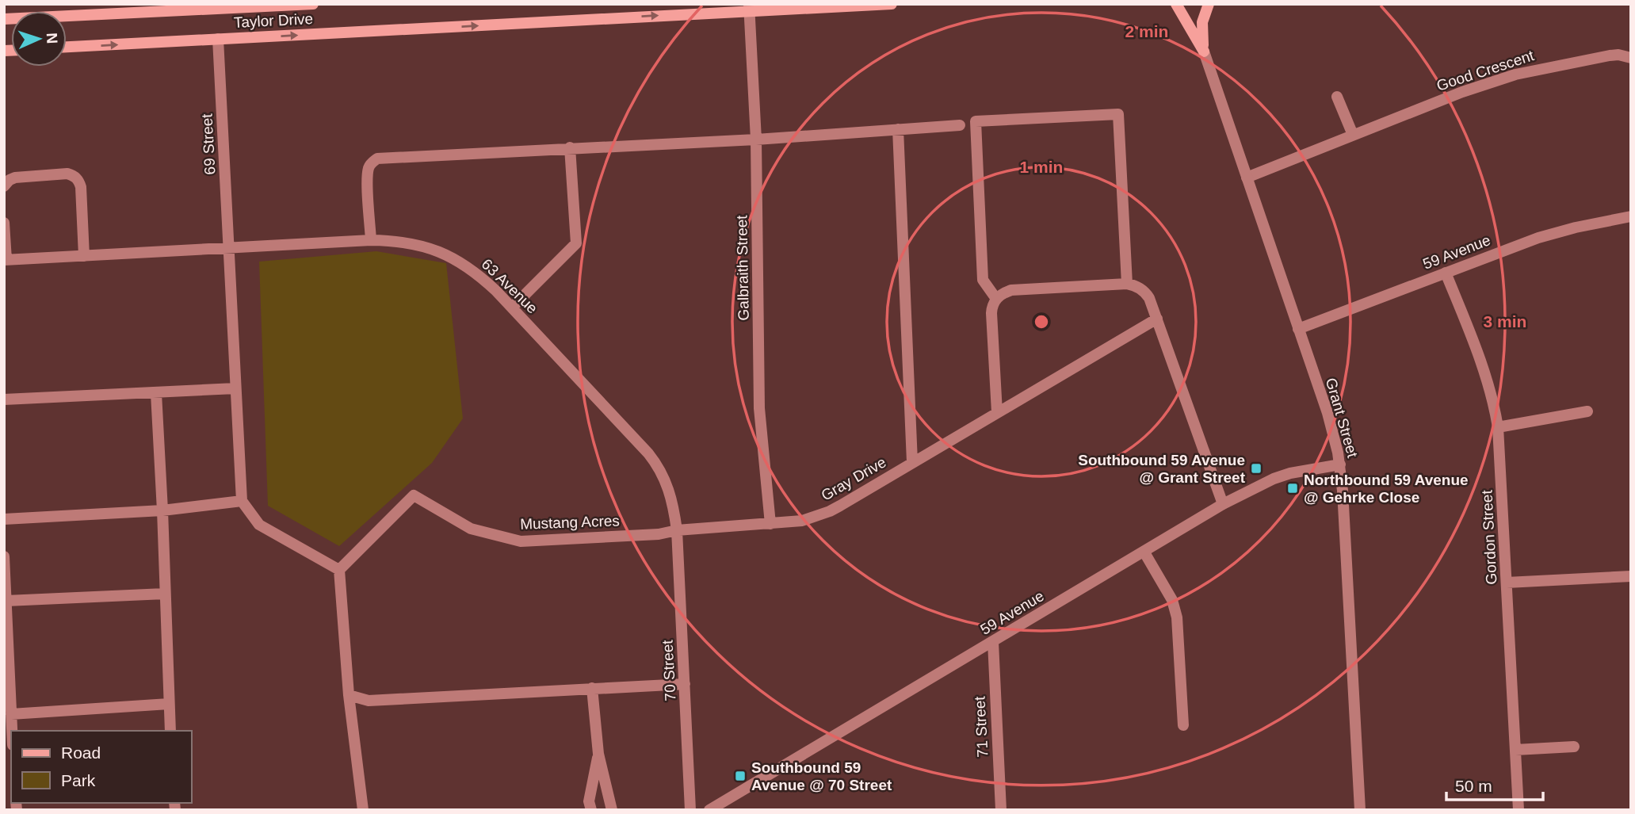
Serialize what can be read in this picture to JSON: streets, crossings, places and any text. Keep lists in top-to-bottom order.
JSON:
{
  "streets": {
    "main road": ["Taylor Drive"],
    "street": [
      "Good Crescent",
      "69 Street",
      "59 Avenue",
      "Galbraith Street",
      "63 Avenue",
      "Grant Street",
      "Gray Drive",
      "Mustang Acres",
      "Gordon Street",
      "70 Street",
      "71 Street"
    ]
  },
  "crossings": [
    ["Taylor Drive", "69 Street"],
    ["Taylor Drive", "Galbraith Street"],
    ["Good Crescent", "Grant Street"],
    ["69 Street", "63 Avenue"],
    ["59 Avenue", "Grant Street"],
    ["59 Avenue", "Gordon Street"],
    ["59 Avenue", "71 Street"],
    ["Galbraith Street", "Gray Drive"],
    ["63 Avenue", "Gray Drive"],
    ["63 Avenue", "Mustang Acres"],
    ["63 Avenue", "70 Street"],
    ["Gray Drive", "Mustang Acres"],
    ["Gray Drive", "70 Street"],
    ["Mustang Acres", "70 Street"]
  ],
  "places": {
    "transit": ["Southbound 59 Avenue @ Grant Street", "Northbound 59 Avenue @ Gehrke Close", "Southbound 59 Avenue @ 70 Street"]
  },
  "legend": ["Road", "Park"],
  "scale_bar": "50 m",
  "north": "right",
  "rings": ["2 min", "1 min", "3 min"]
}
